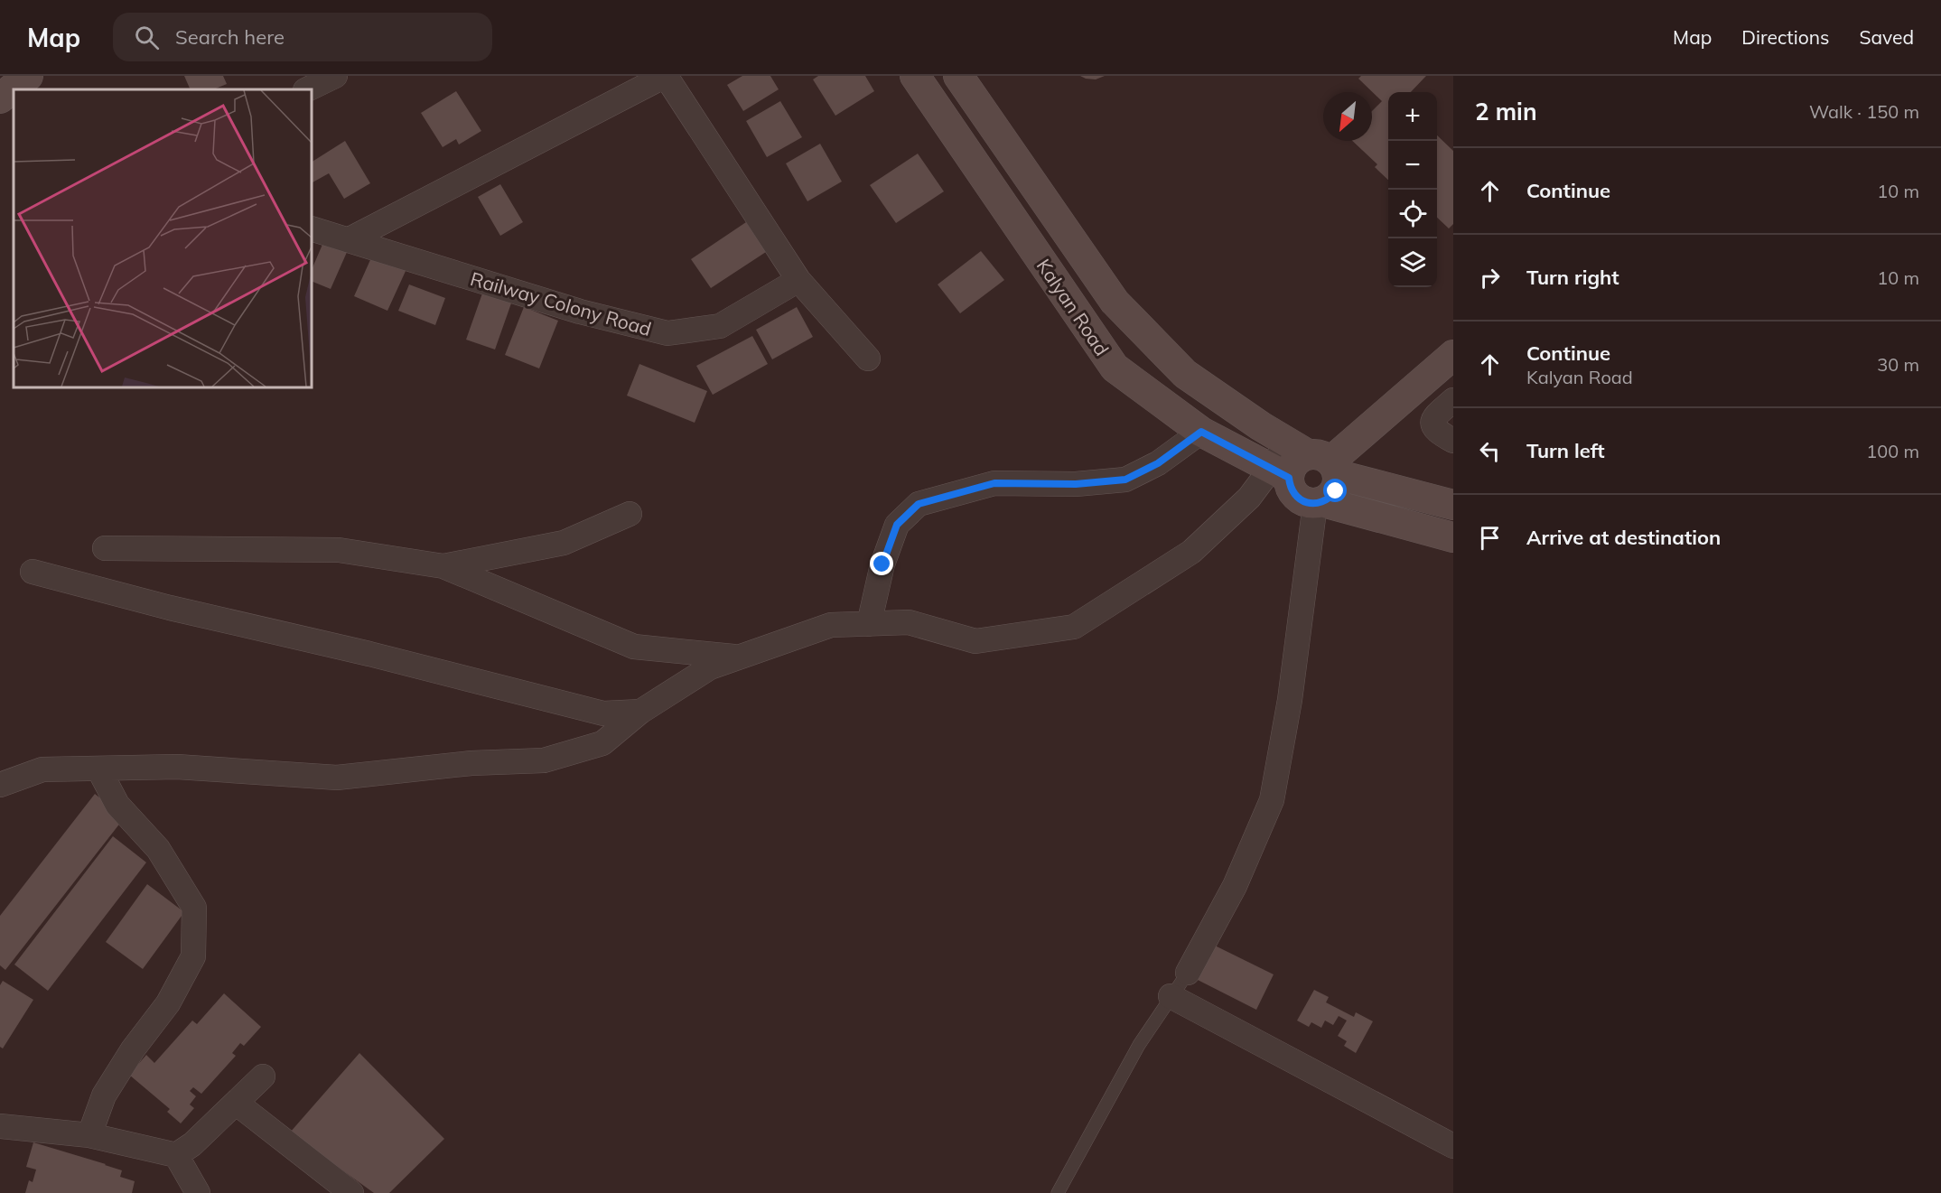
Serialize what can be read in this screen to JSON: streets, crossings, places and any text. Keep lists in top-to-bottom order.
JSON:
{
  "streets": {
    "main road": ["Kalyan Road"],
    "street": ["Railway Colony Road"]
  },
  "north": "bottom left",
  "page": {
    "header": "Map",
    "search": "Search here",
    "nav": ["Map", "Directions", "Saved"],
    "heading": ["2 min", "Walk · 150 m"],
    "map_buttons": ["+", "−"],
    "list": [
      ["Continue", "10 m"],
      ["Turn right", "10 m"],
      ["Continue", "Kalyan Road", "30 m"],
      ["Turn left", "100 m"],
      "Arrive at destination"
    ]
  }
}
